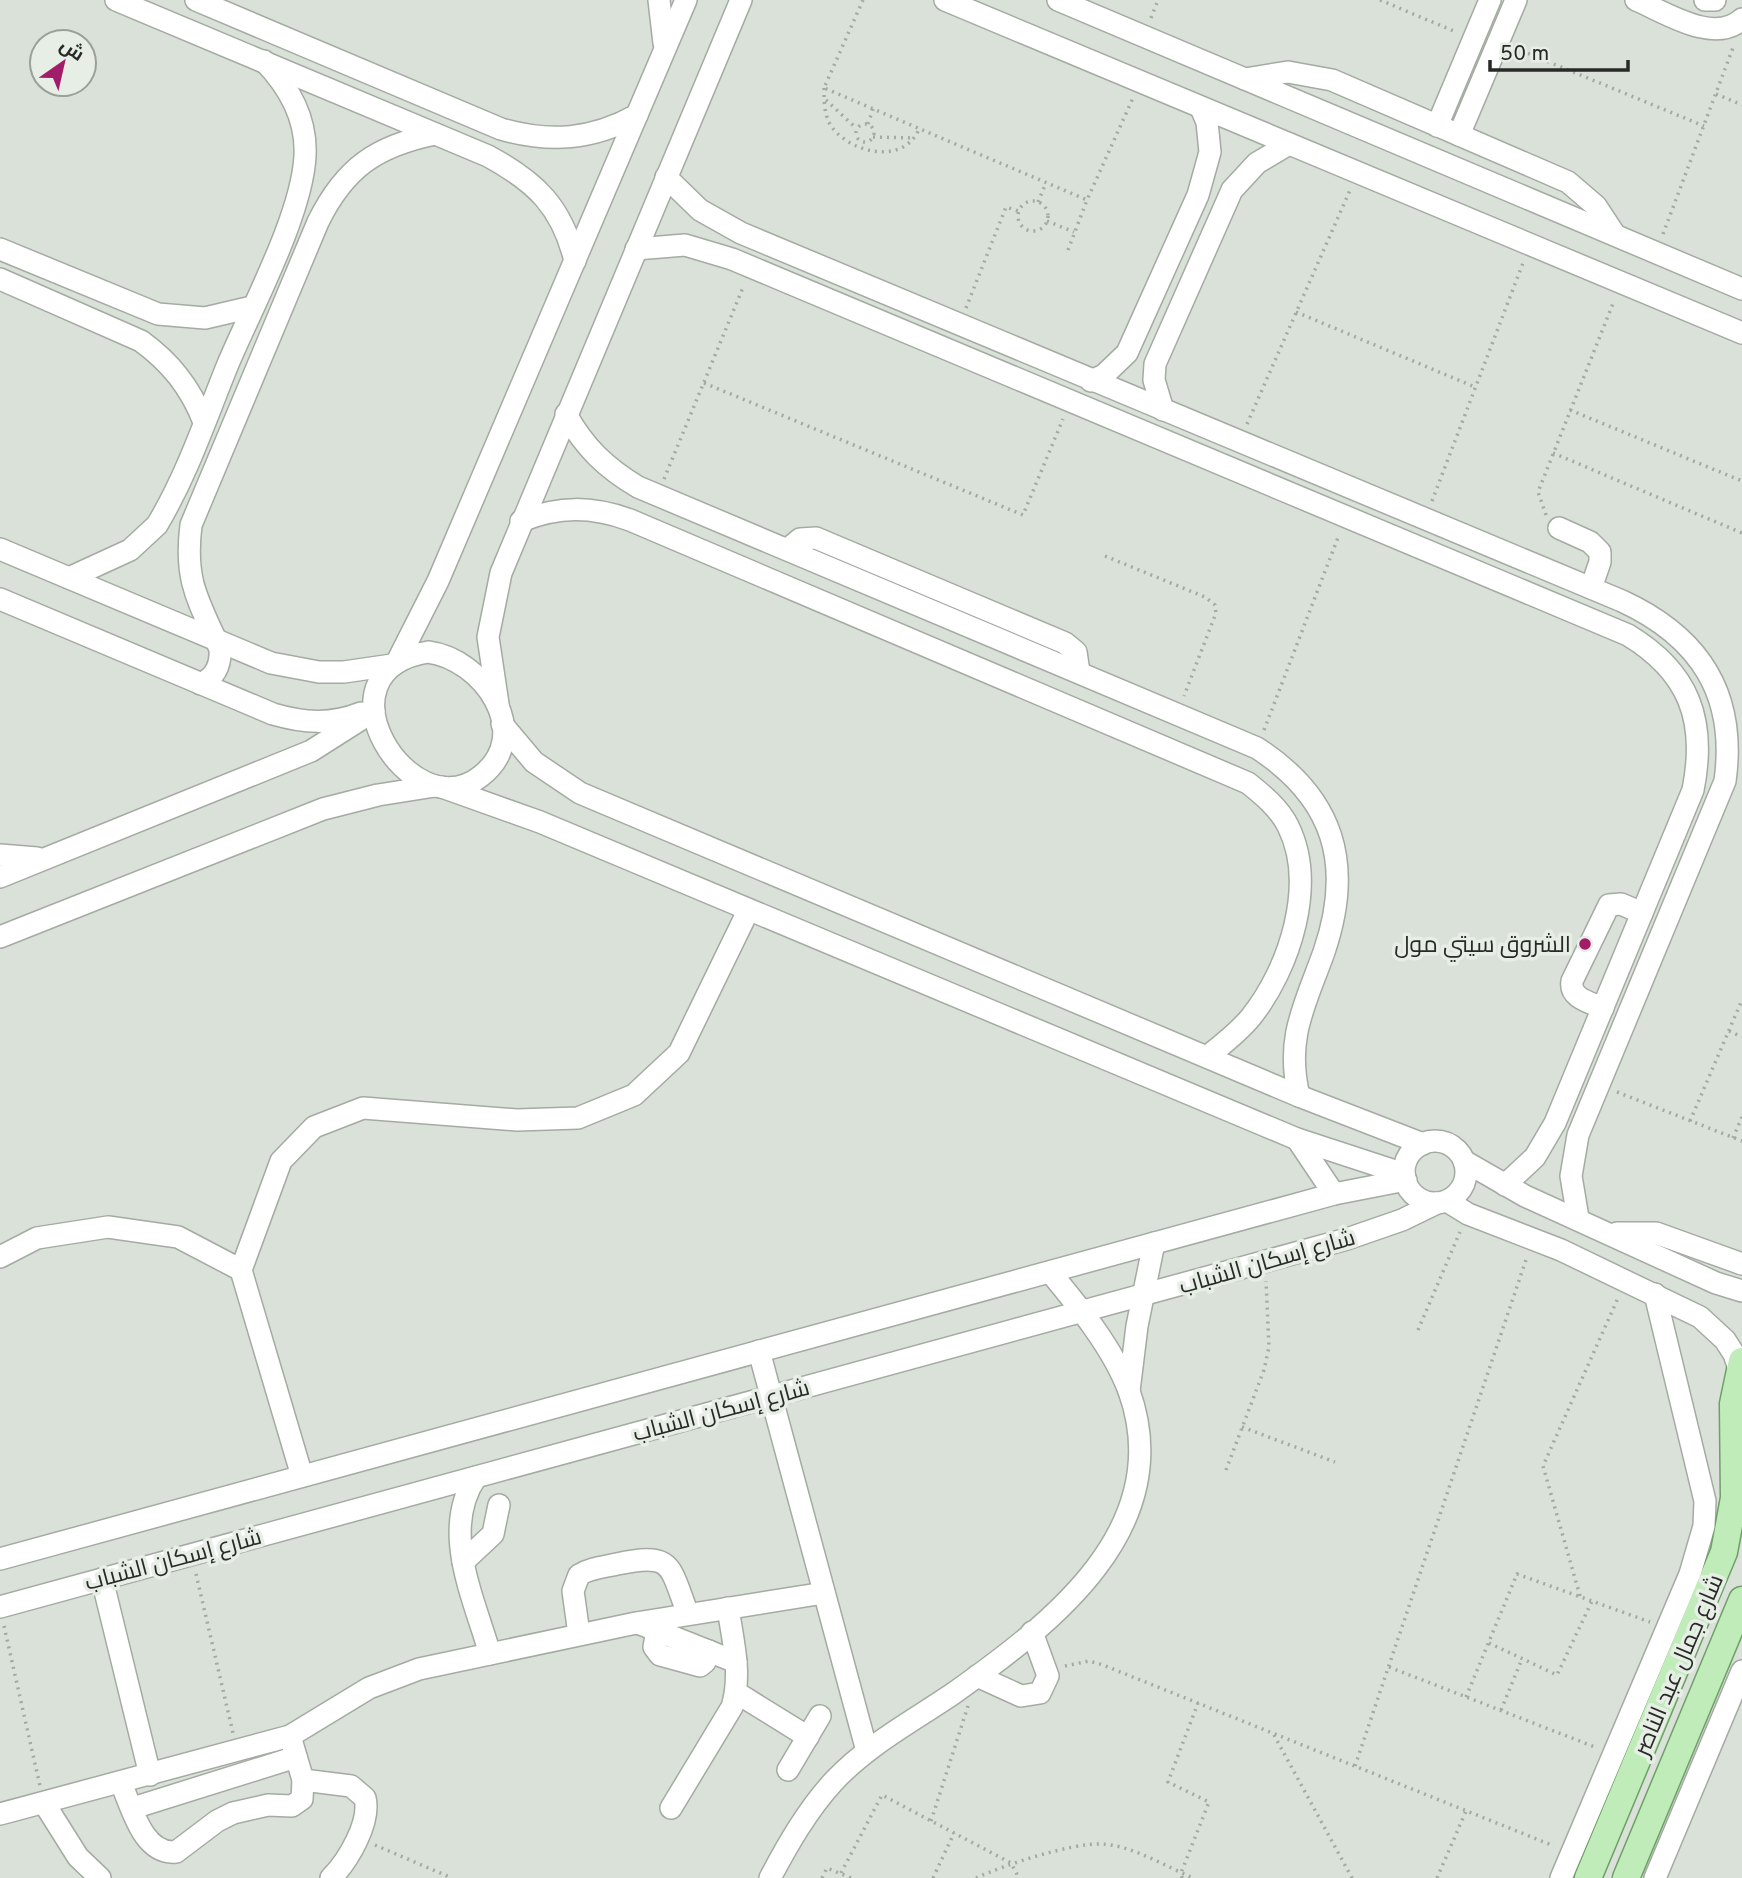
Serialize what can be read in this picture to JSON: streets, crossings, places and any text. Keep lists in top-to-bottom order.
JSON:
{
  "streets": {
    "main road": ["شارع جمال عبد الناصر"],
    "street": ["شارع إسكان الشباب"]
  },
  "places": ["الشروق سيتي مول"],
  "scale_bar": "50 m",
  "north": "top right"
}
